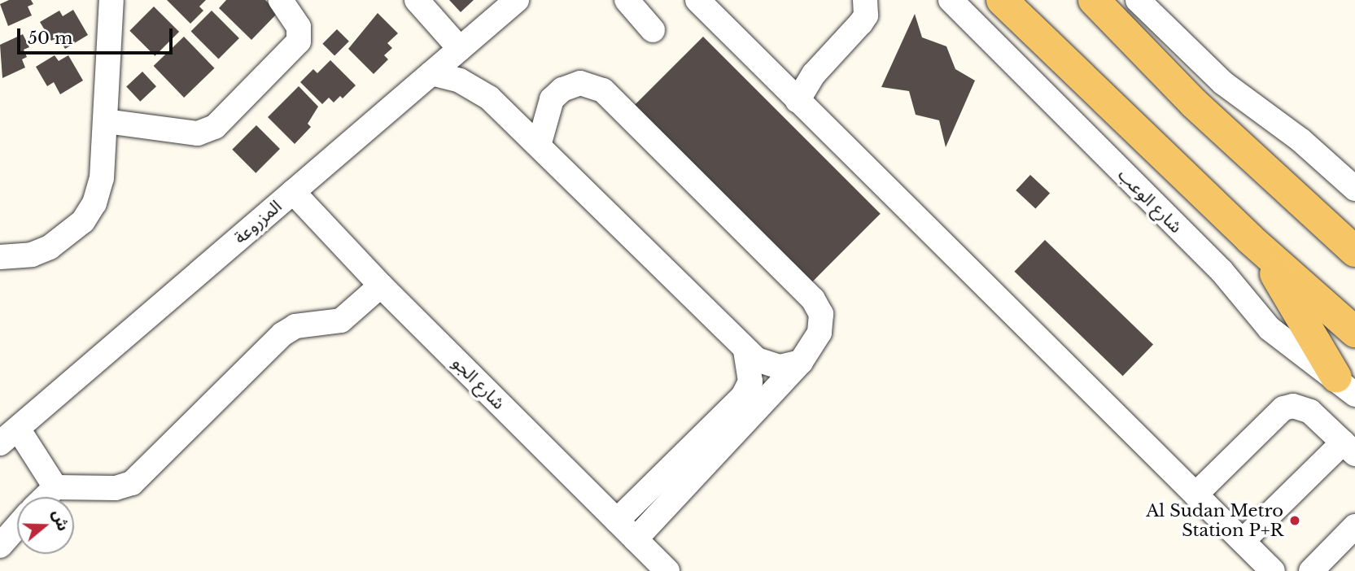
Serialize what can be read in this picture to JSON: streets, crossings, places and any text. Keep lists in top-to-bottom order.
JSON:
{
  "streets": {
    "street": ["شارع الوعب", "المزروعة", "شارع الجو"]
  },
  "crossings": [
    ["المزروعة", "شارع الجو"]
  ],
  "places": ["Al Sudan Metro Station P+R"],
  "scale_bar": "50 m",
  "north": "right"
}
